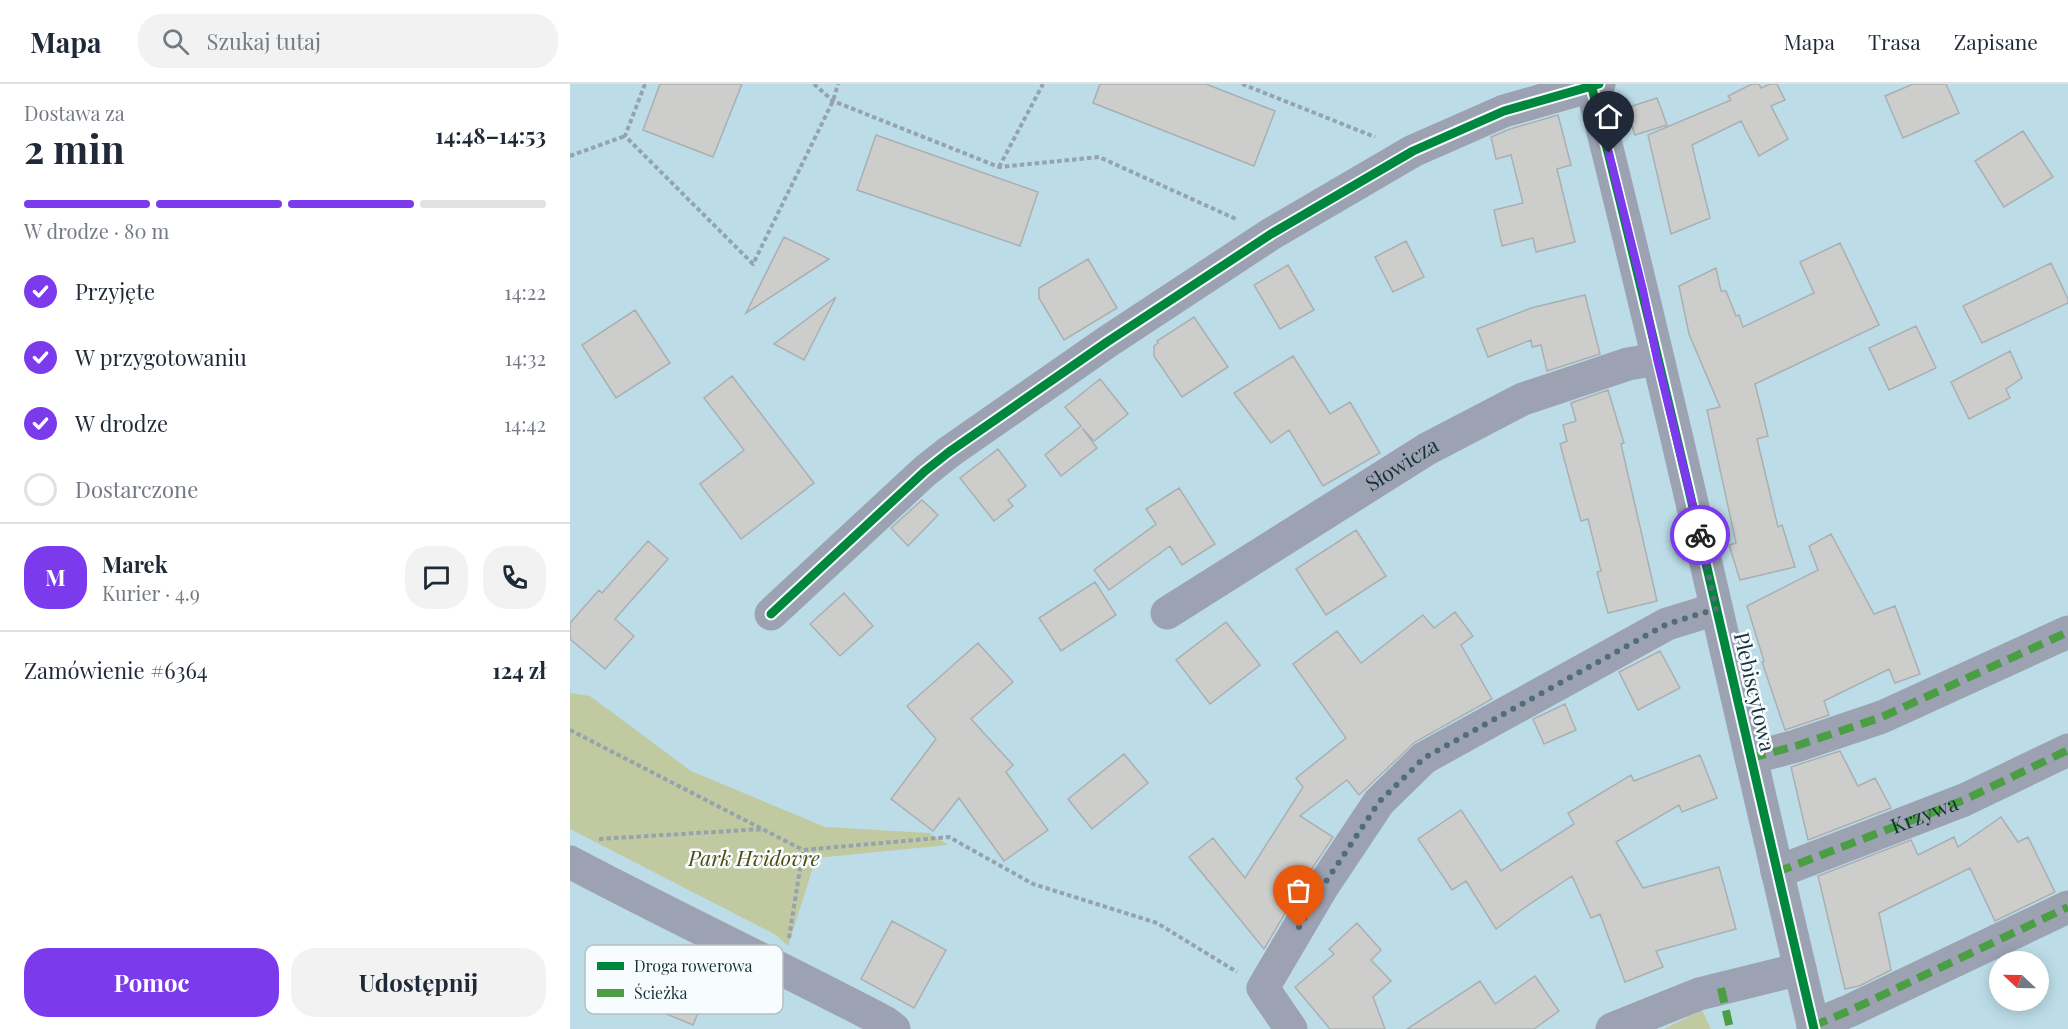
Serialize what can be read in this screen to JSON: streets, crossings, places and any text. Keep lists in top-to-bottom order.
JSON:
{
  "streets": {
    "street": ["Słowicza", "Plebiscytowa", "Krzywa"]
  },
  "crossings": [
    ["Słowicza", "Plebiscytowa"],
    ["Plebiscytowa", "Krzywa"]
  ],
  "parks": ["Park Hvidovre"],
  "legend": ["Droga rowerowa", "Ścieżka"],
  "north": "left",
  "page": {
    "header": "Mapa",
    "search": "Szukaj tutaj",
    "nav": ["Mapa", "Trasa", "Zapisane"],
    "heading": ["2 min", "Dostawa za", "14:48–14:53"],
    "panel": [
      "Marek",
      "Kurier · 4.9",
      "Zamówienie #6364",
      "124 zł"
    ],
    "bar": "W drodze · 80 m",
    "list": [
      ["Przyjęte", "14:22"],
      ["W przygotowaniu", "14:32"],
      ["W drodze", "14:42"],
      "Dostarczone"
    ],
    "round": "M",
    "buttons": ["Pomoc", "Udostępnij"]
  }
}
